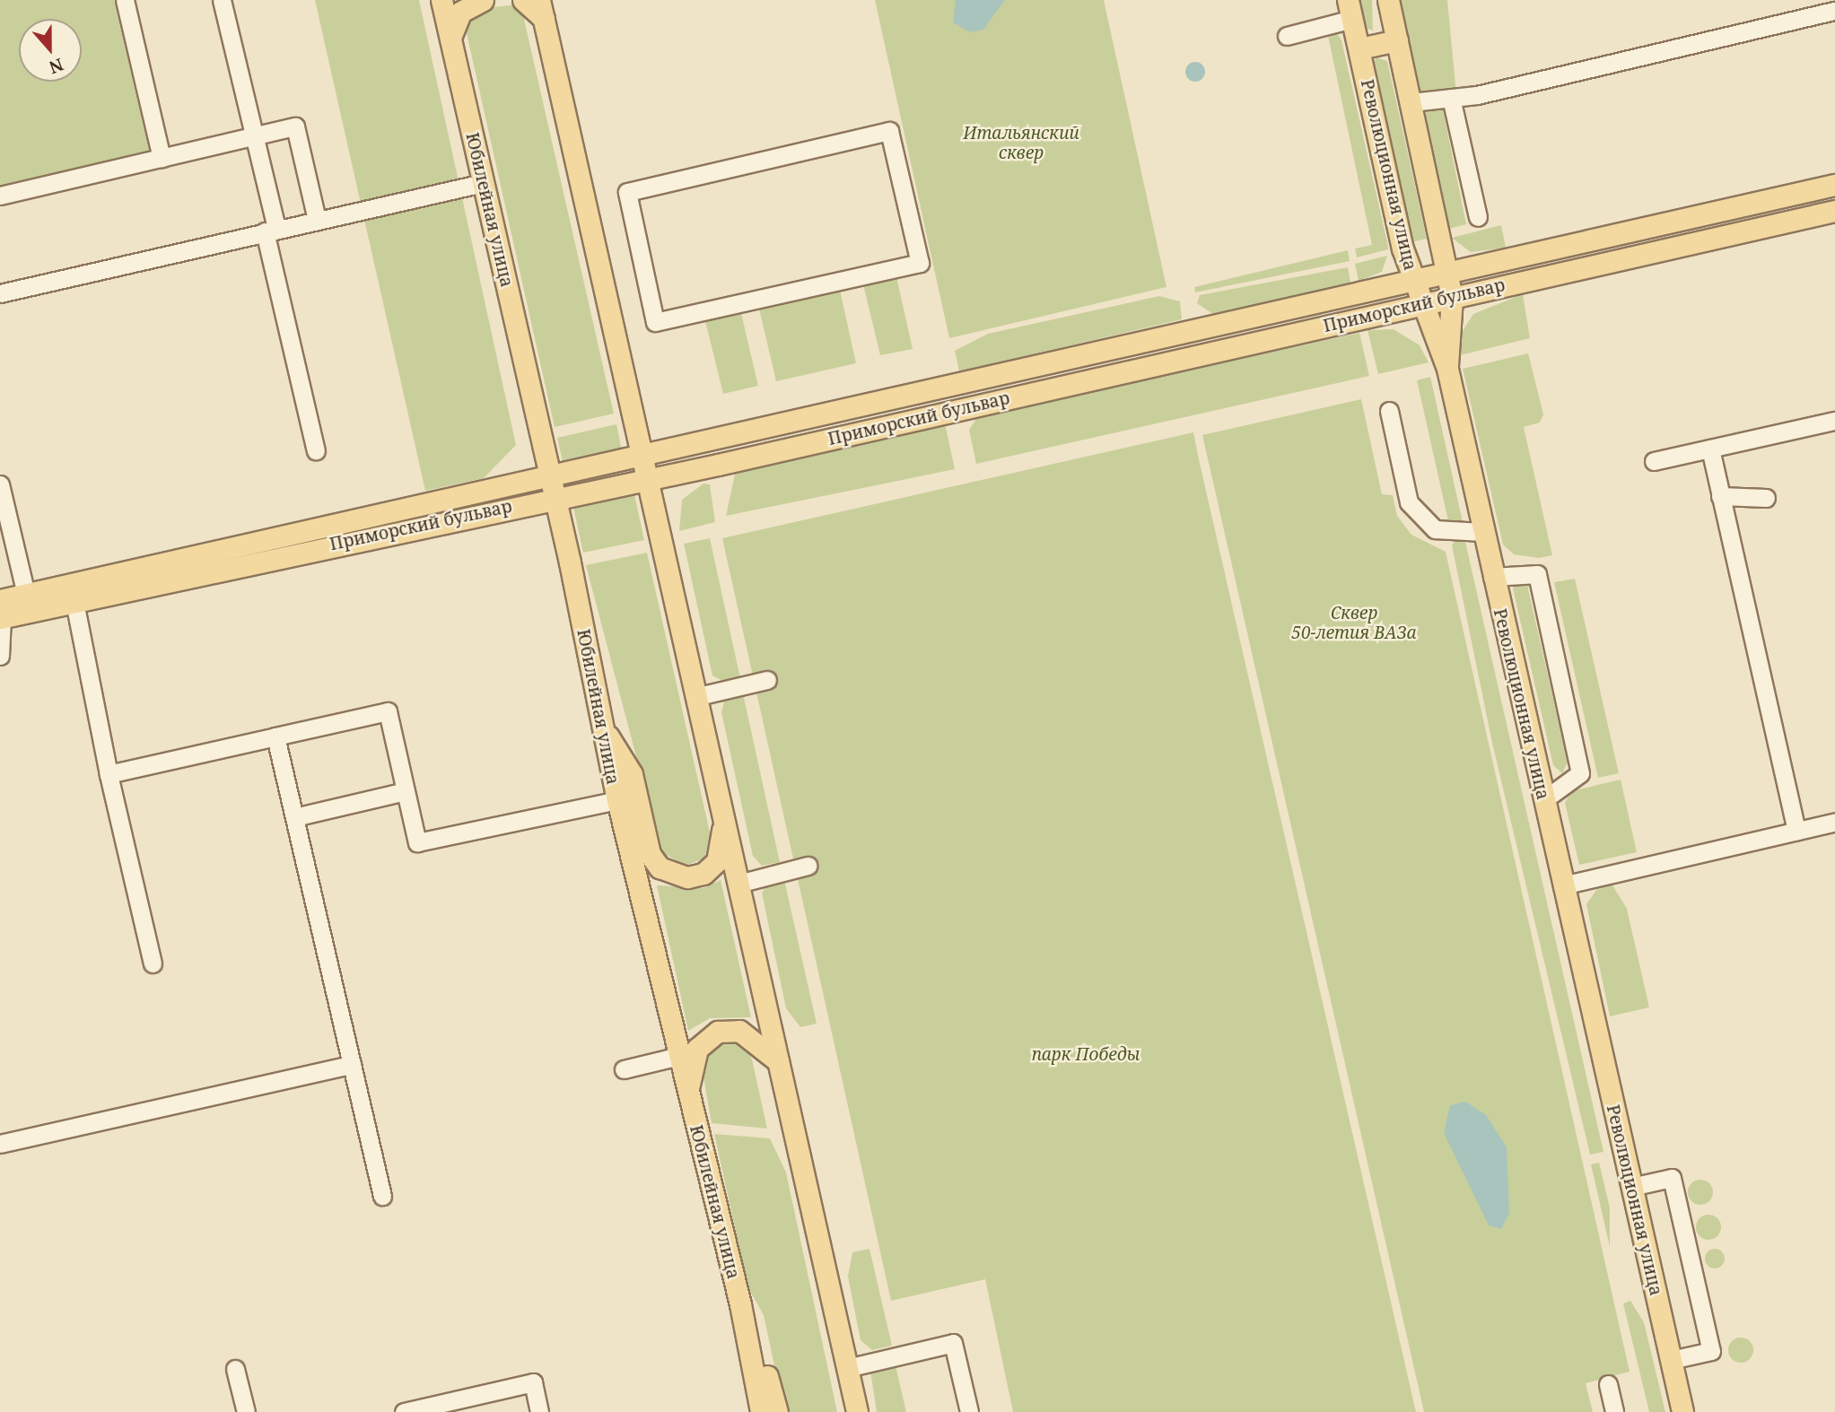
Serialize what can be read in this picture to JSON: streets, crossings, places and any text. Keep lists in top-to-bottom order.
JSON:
{
  "streets": {
    "main road": ["Революционная улица", "Юбилейная улица", "Приморский бульвар"]
  },
  "crossings": [
    ["Революционная улица", "Приморский бульвар"],
    ["Юбилейная улица", "Приморский бульвар"]
  ],
  "parks": ["Итальянский сквер", "Сквер 50-летия ВАЗа", "парк Победы"],
  "north": "bottom"
}
